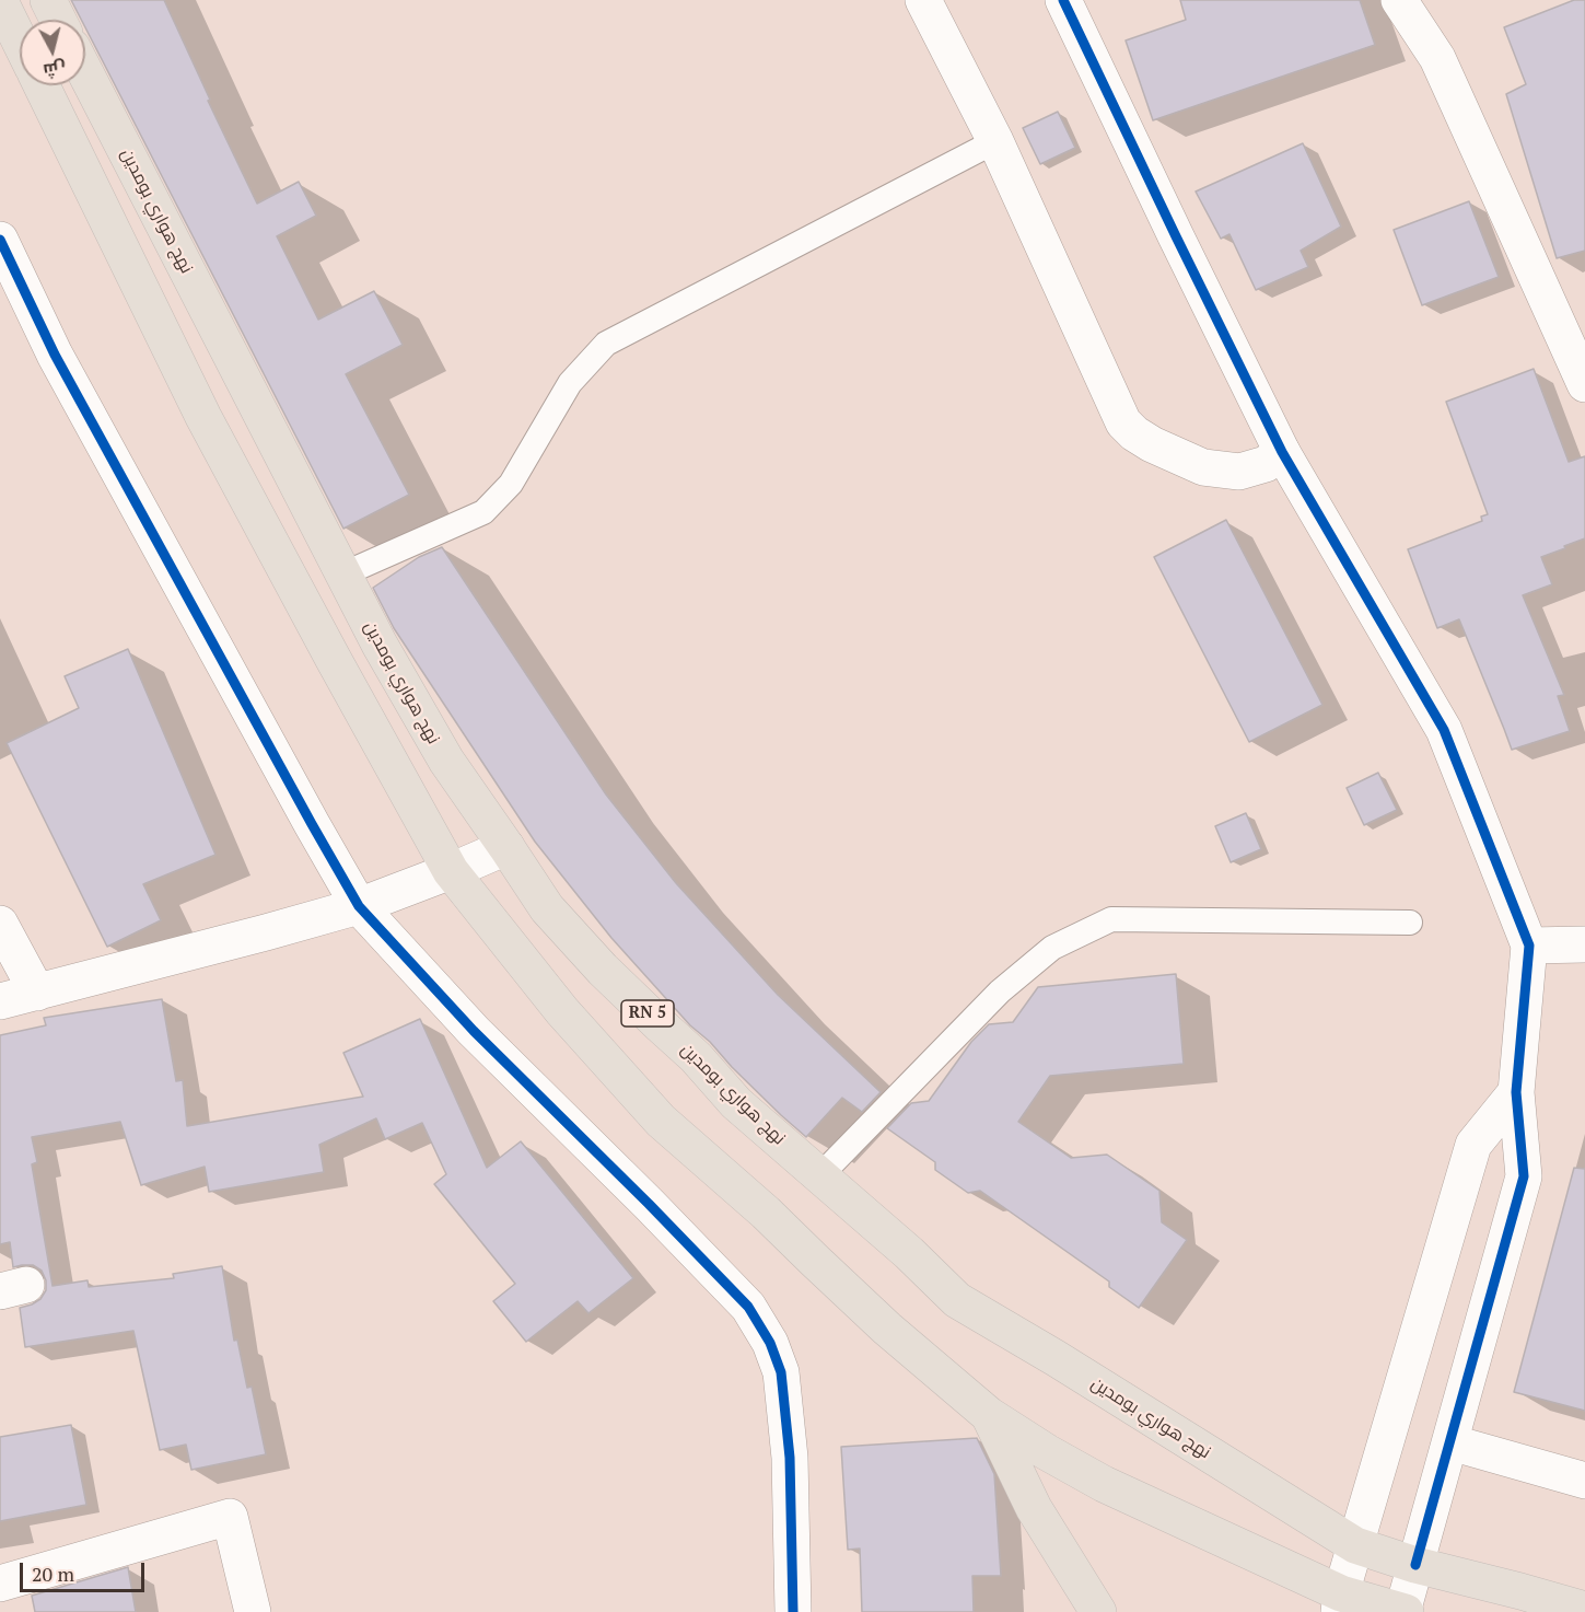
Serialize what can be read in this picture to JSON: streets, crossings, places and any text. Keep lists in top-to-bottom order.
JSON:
{
  "streets": {
    "main road": ["نهج هواري بومدين", "RN 5"]
  },
  "scale_bar": "20 m",
  "north": "bottom"
}
